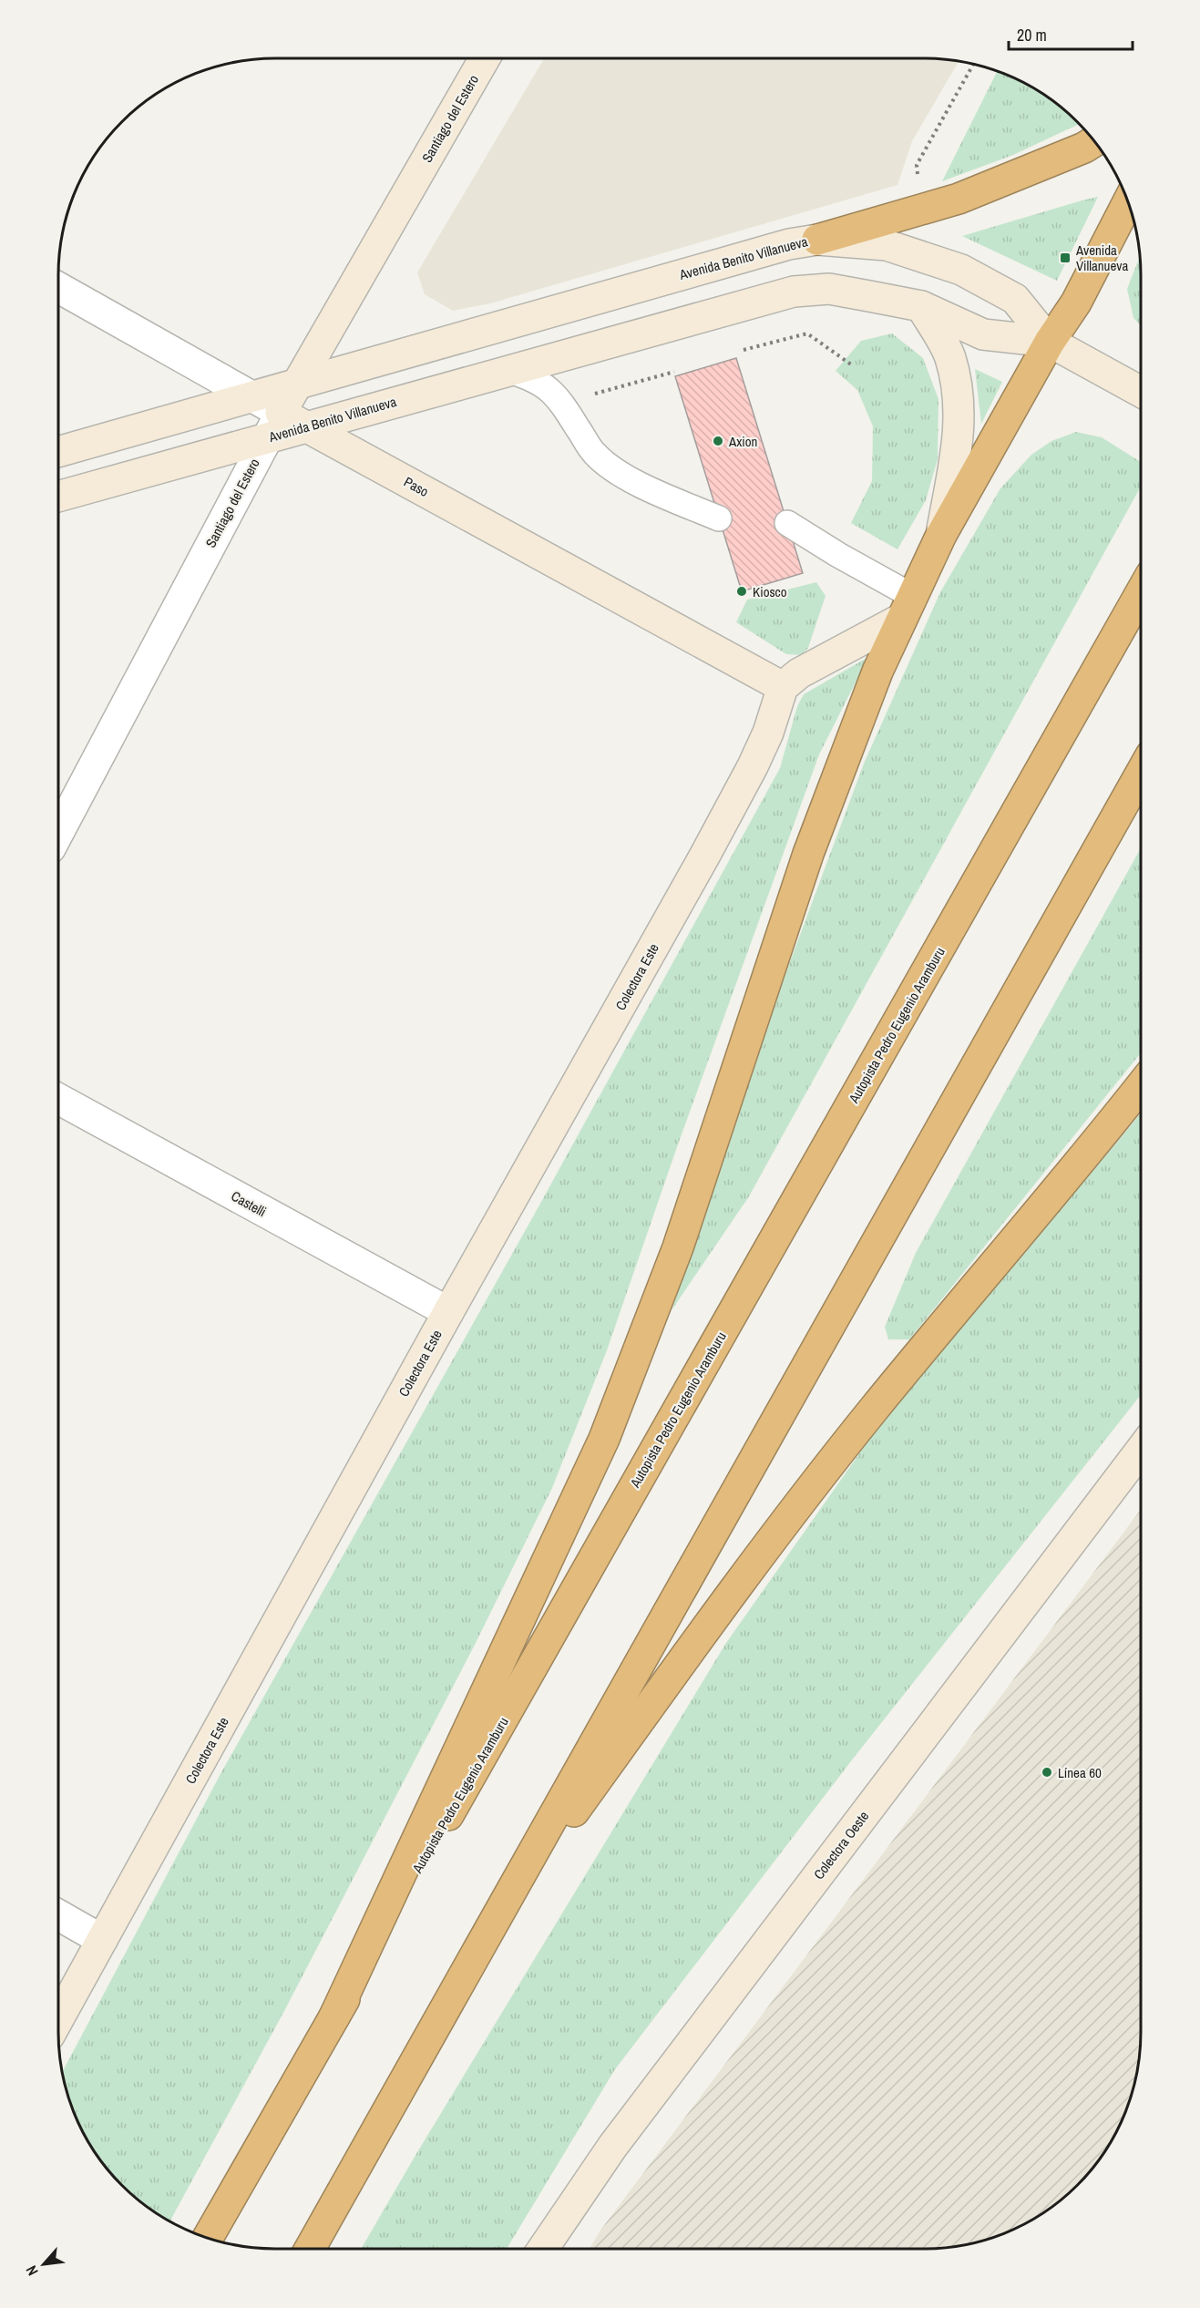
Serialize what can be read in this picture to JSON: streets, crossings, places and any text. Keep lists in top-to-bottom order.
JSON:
{
  "streets": {
    "highway": ["Autopista Pedro Eugenio Aramburu"],
    "street": [
      "Santiago del Estero",
      "Avenida Benito Villanueva",
      "Paso",
      "Colectora Este",
      "Castelli",
      "Colectora Oeste"
    ]
  },
  "crossings": [
    ["Santiago del Estero", "Avenida Benito Villanueva"],
    ["Santiago del Estero", "Paso"],
    ["Avenida Benito Villanueva", "Paso"],
    ["Paso", "Colectora Este"],
    ["Colectora Este", "Castelli"]
  ],
  "places": {
    "transit": ["Avenida Villanueva"],
    "other": ["Axion", "Kiosco", "Línea 60"]
  },
  "scale_bar": "20 m",
  "north": "bottom left"
}
